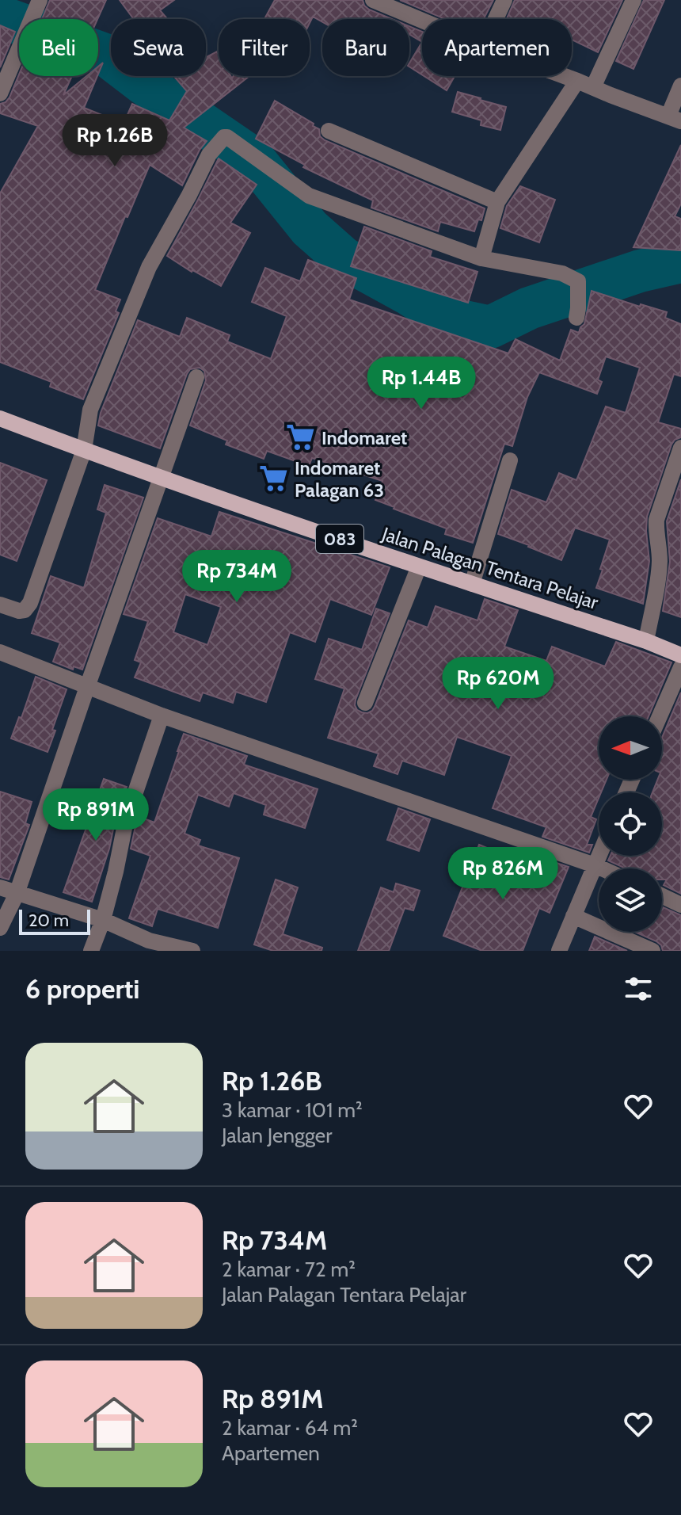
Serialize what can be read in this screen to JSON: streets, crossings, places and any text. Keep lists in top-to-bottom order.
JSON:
{
  "streets": {
    "main road": ["083", "Jalan Palagan Tentara Pelajar"]
  },
  "places": {
    "supermarket": ["Indomaret", "Indomaret Palagan 63"]
  },
  "scale_bar": "20 m",
  "north": "left",
  "page": {
    "chip": [
      "Beli",
      "Sewa",
      "Filter",
      "Baru",
      "Apartemen"
    ],
    "price": [
      "Rp 1.26B",
      "Rp 1.44B",
      "Rp 734M",
      "Rp 620M",
      "Rp 891M",
      "Rp 826M"
    ],
    "scale": "20 m",
    "heading": "6 properti",
    "list": [
      {
        "name": "Rp 1.26B",
        "note": "3 kamar · 101 m² · Jalan Jengger"
      },
      {
        "name": "Rp 734M",
        "note": "2 kamar · 72 m² · Jalan Palagan Tentara Pelajar"
      },
      {
        "name": "Rp 891M",
        "note": "2 kamar · 64 m² · Apartemen"
      }
    ]
  }
}
